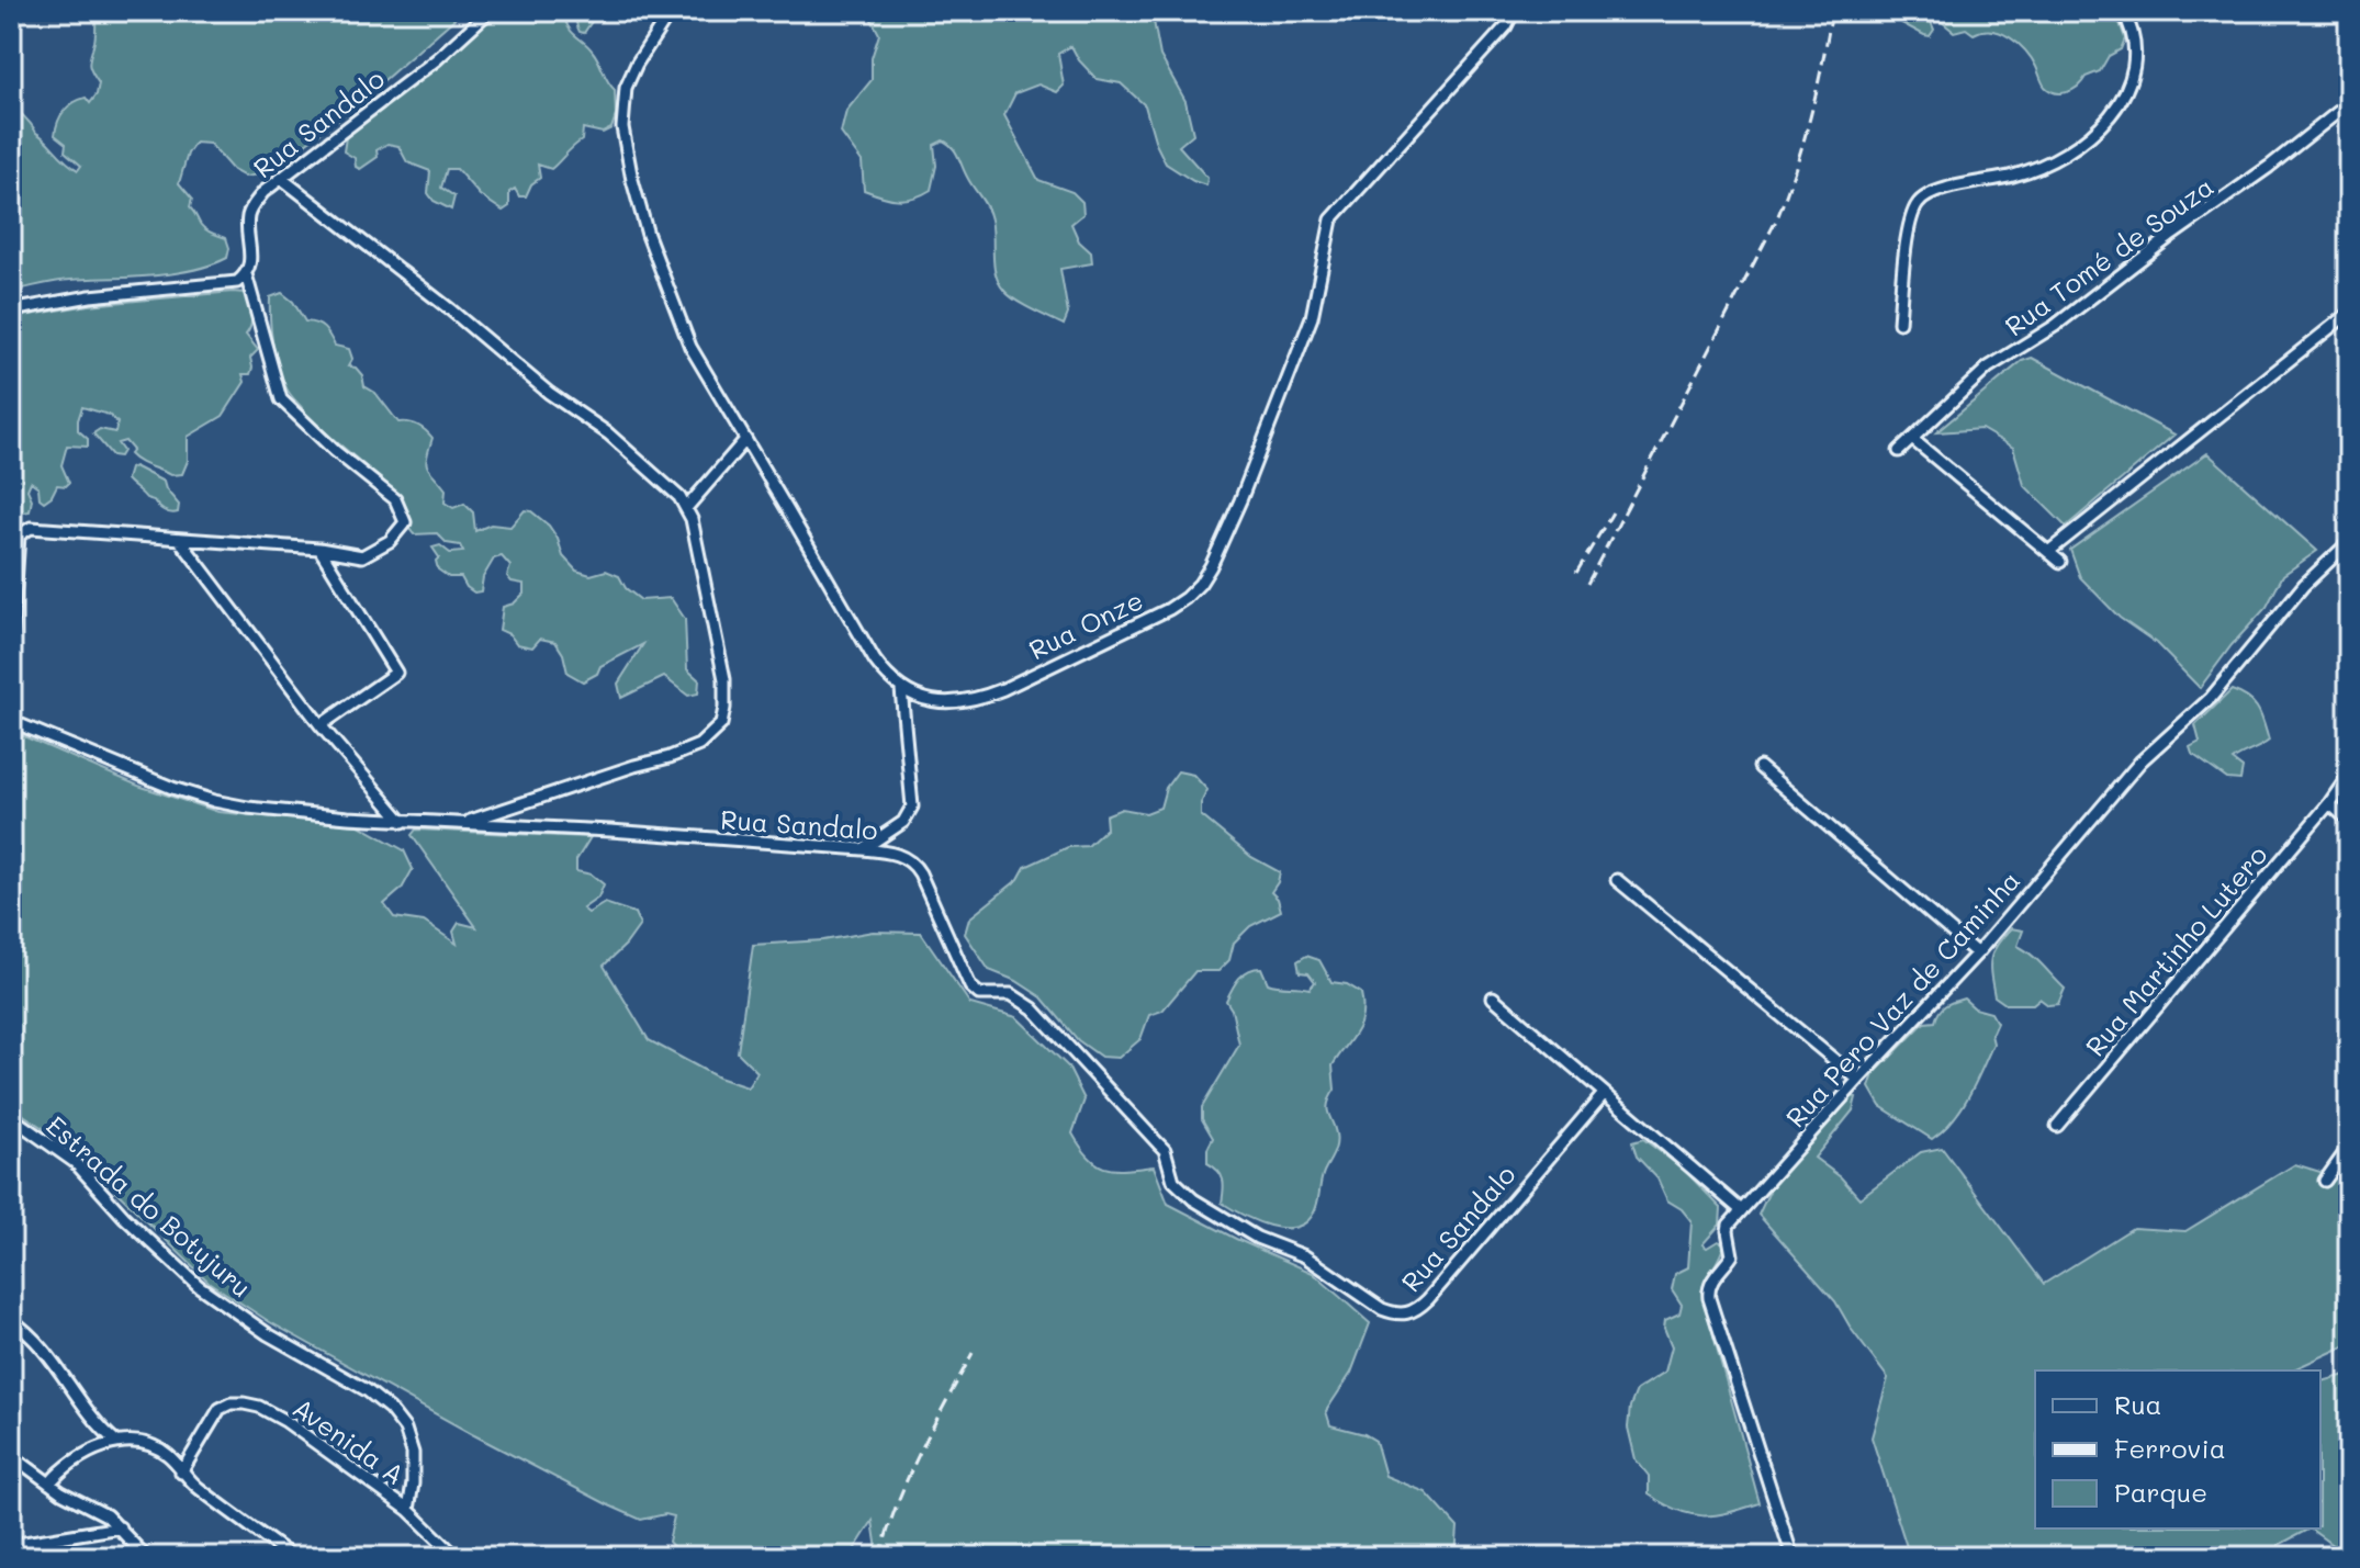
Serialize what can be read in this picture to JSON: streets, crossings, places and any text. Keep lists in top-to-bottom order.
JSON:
{
  "streets": {
    "street": [
      "Rua Sandalo",
      "Rua Tomé de Souza",
      "Rua Onze",
      "Rua Martinho Lutero",
      "Rua Pero Vaz de Caminha",
      "Estrada do Botujuru",
      "Avenida A"
    ]
  },
  "crossings": [
    ["Estrada do Botujuru", "Avenida A"]
  ],
  "legend": ["Rua", "Ferrovia", "Parque"]
}
